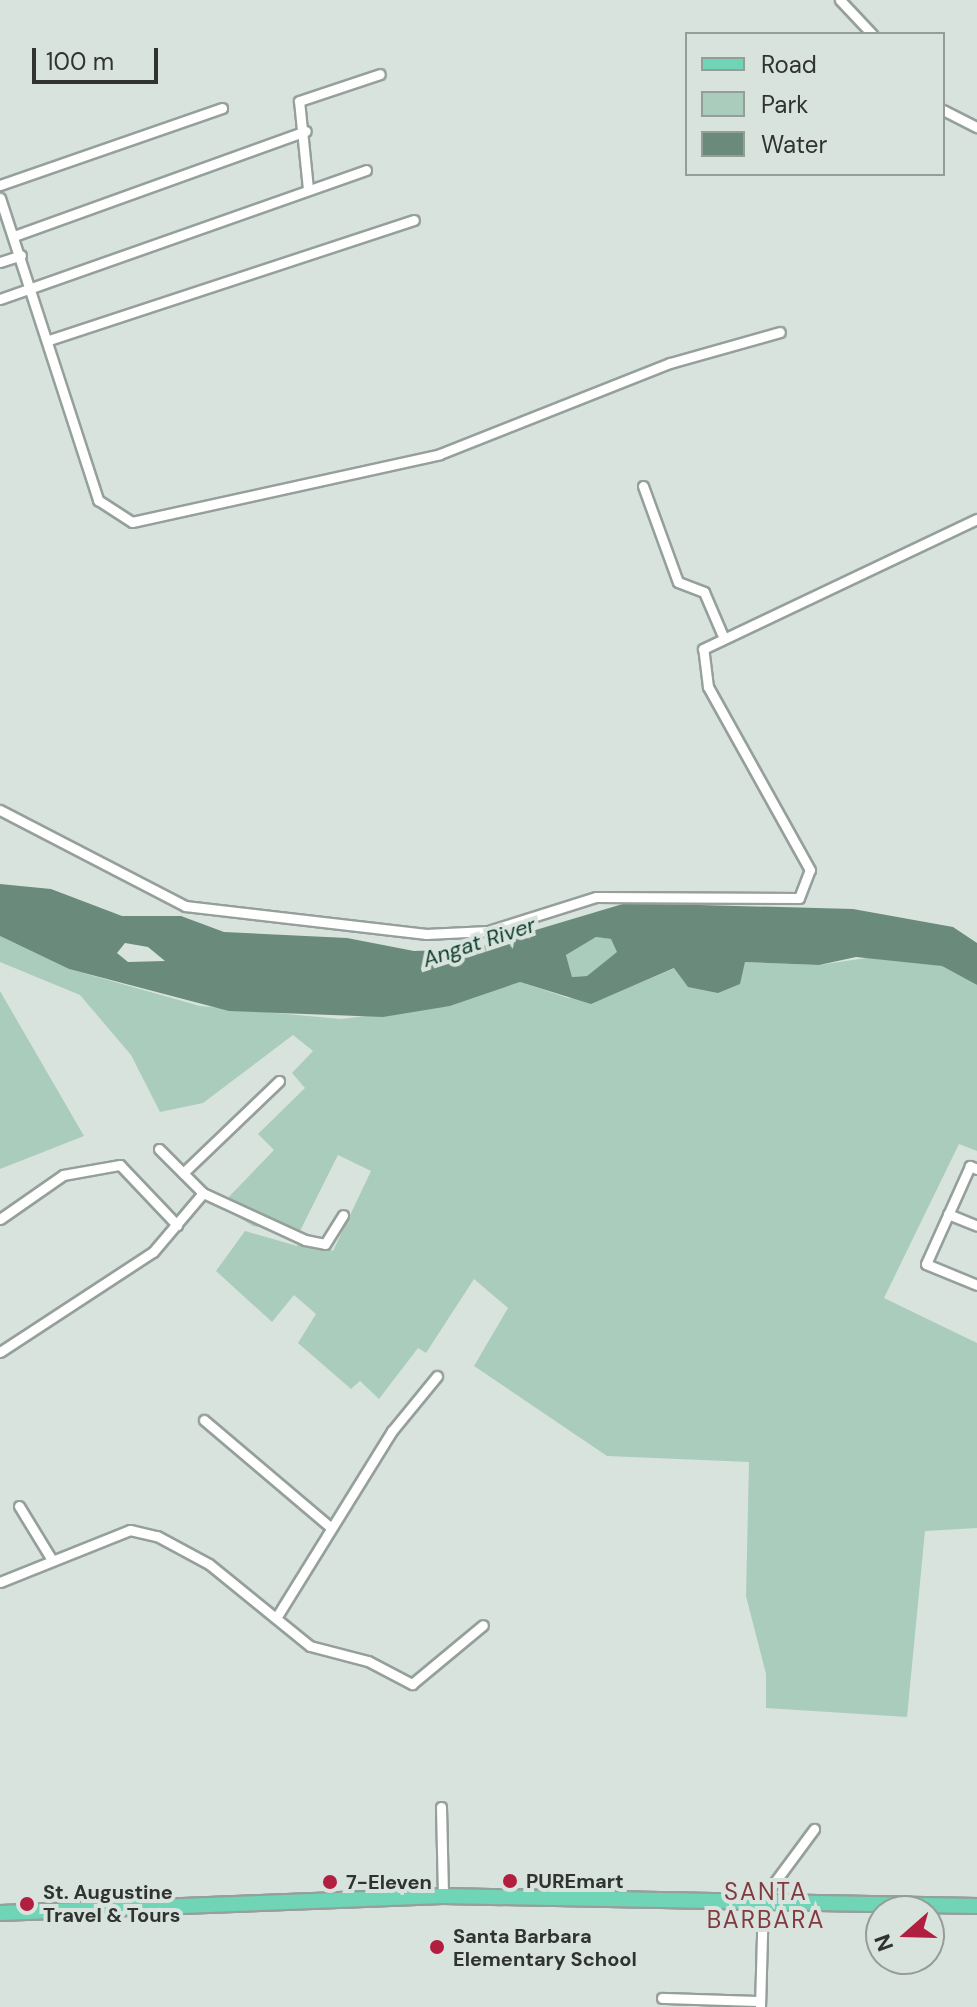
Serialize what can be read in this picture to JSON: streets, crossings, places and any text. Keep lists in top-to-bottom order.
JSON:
{
  "districts": ["SANTA BARBARA"],
  "water": ["Angat River"],
  "places": [
    "PUREmart",
    "7-Eleven",
    "St. Augustine Travel & Tours",
    "Santa Barbara Elementary School"
  ],
  "legend": ["Road", "Park", "Water"],
  "scale_bar": "100 m",
  "north": "left"
}
